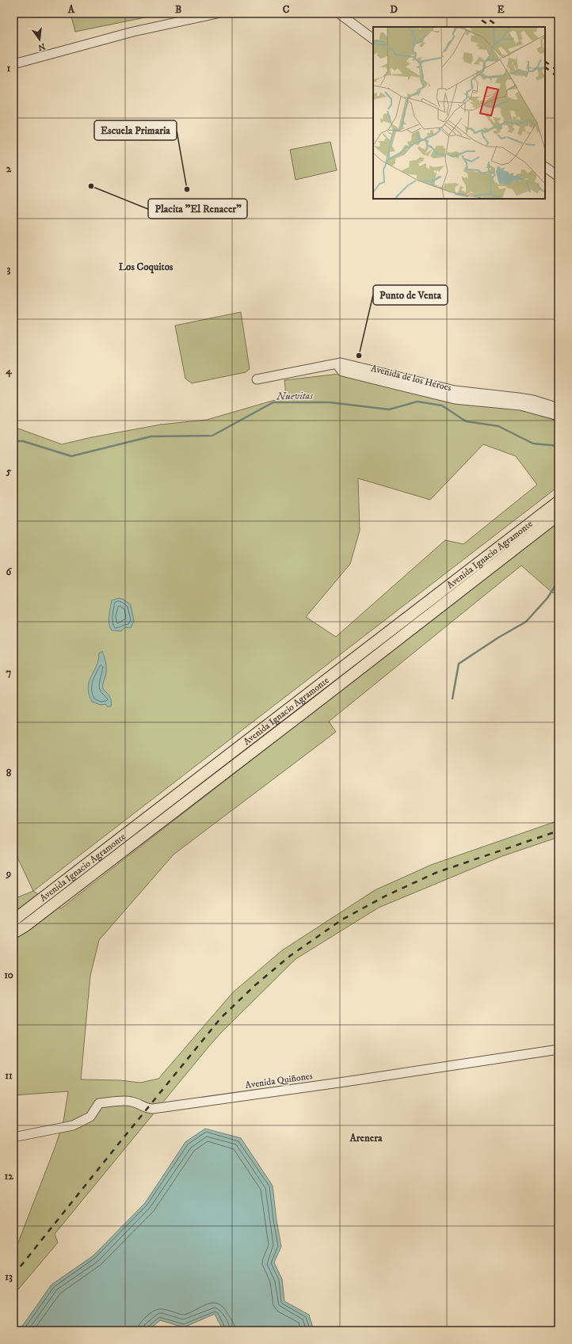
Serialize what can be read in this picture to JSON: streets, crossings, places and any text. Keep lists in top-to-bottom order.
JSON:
{
  "streets": {
    "main road": ["Avenida Ignacio Agramonte"],
    "street": ["Avenida de los Héroes", "Avenida Quiñones"]
  },
  "districts": ["Los Coquitos", "Arenera"],
  "water": ["Nuevitas"],
  "places": ["Placita \"El Renacer\"", "Escuela Primaria", "Punto de Venta"],
  "north": "bottom",
  "grid": {
    "columns": [
      "A",
      "B",
      "C",
      "D",
      "E"
    ],
    "rows": [
      "1",
      "2",
      "3",
      "4",
      "5",
      "6",
      "7",
      "8",
      "9",
      "10",
      "11",
      "12",
      "13"
    ]
  }
}
